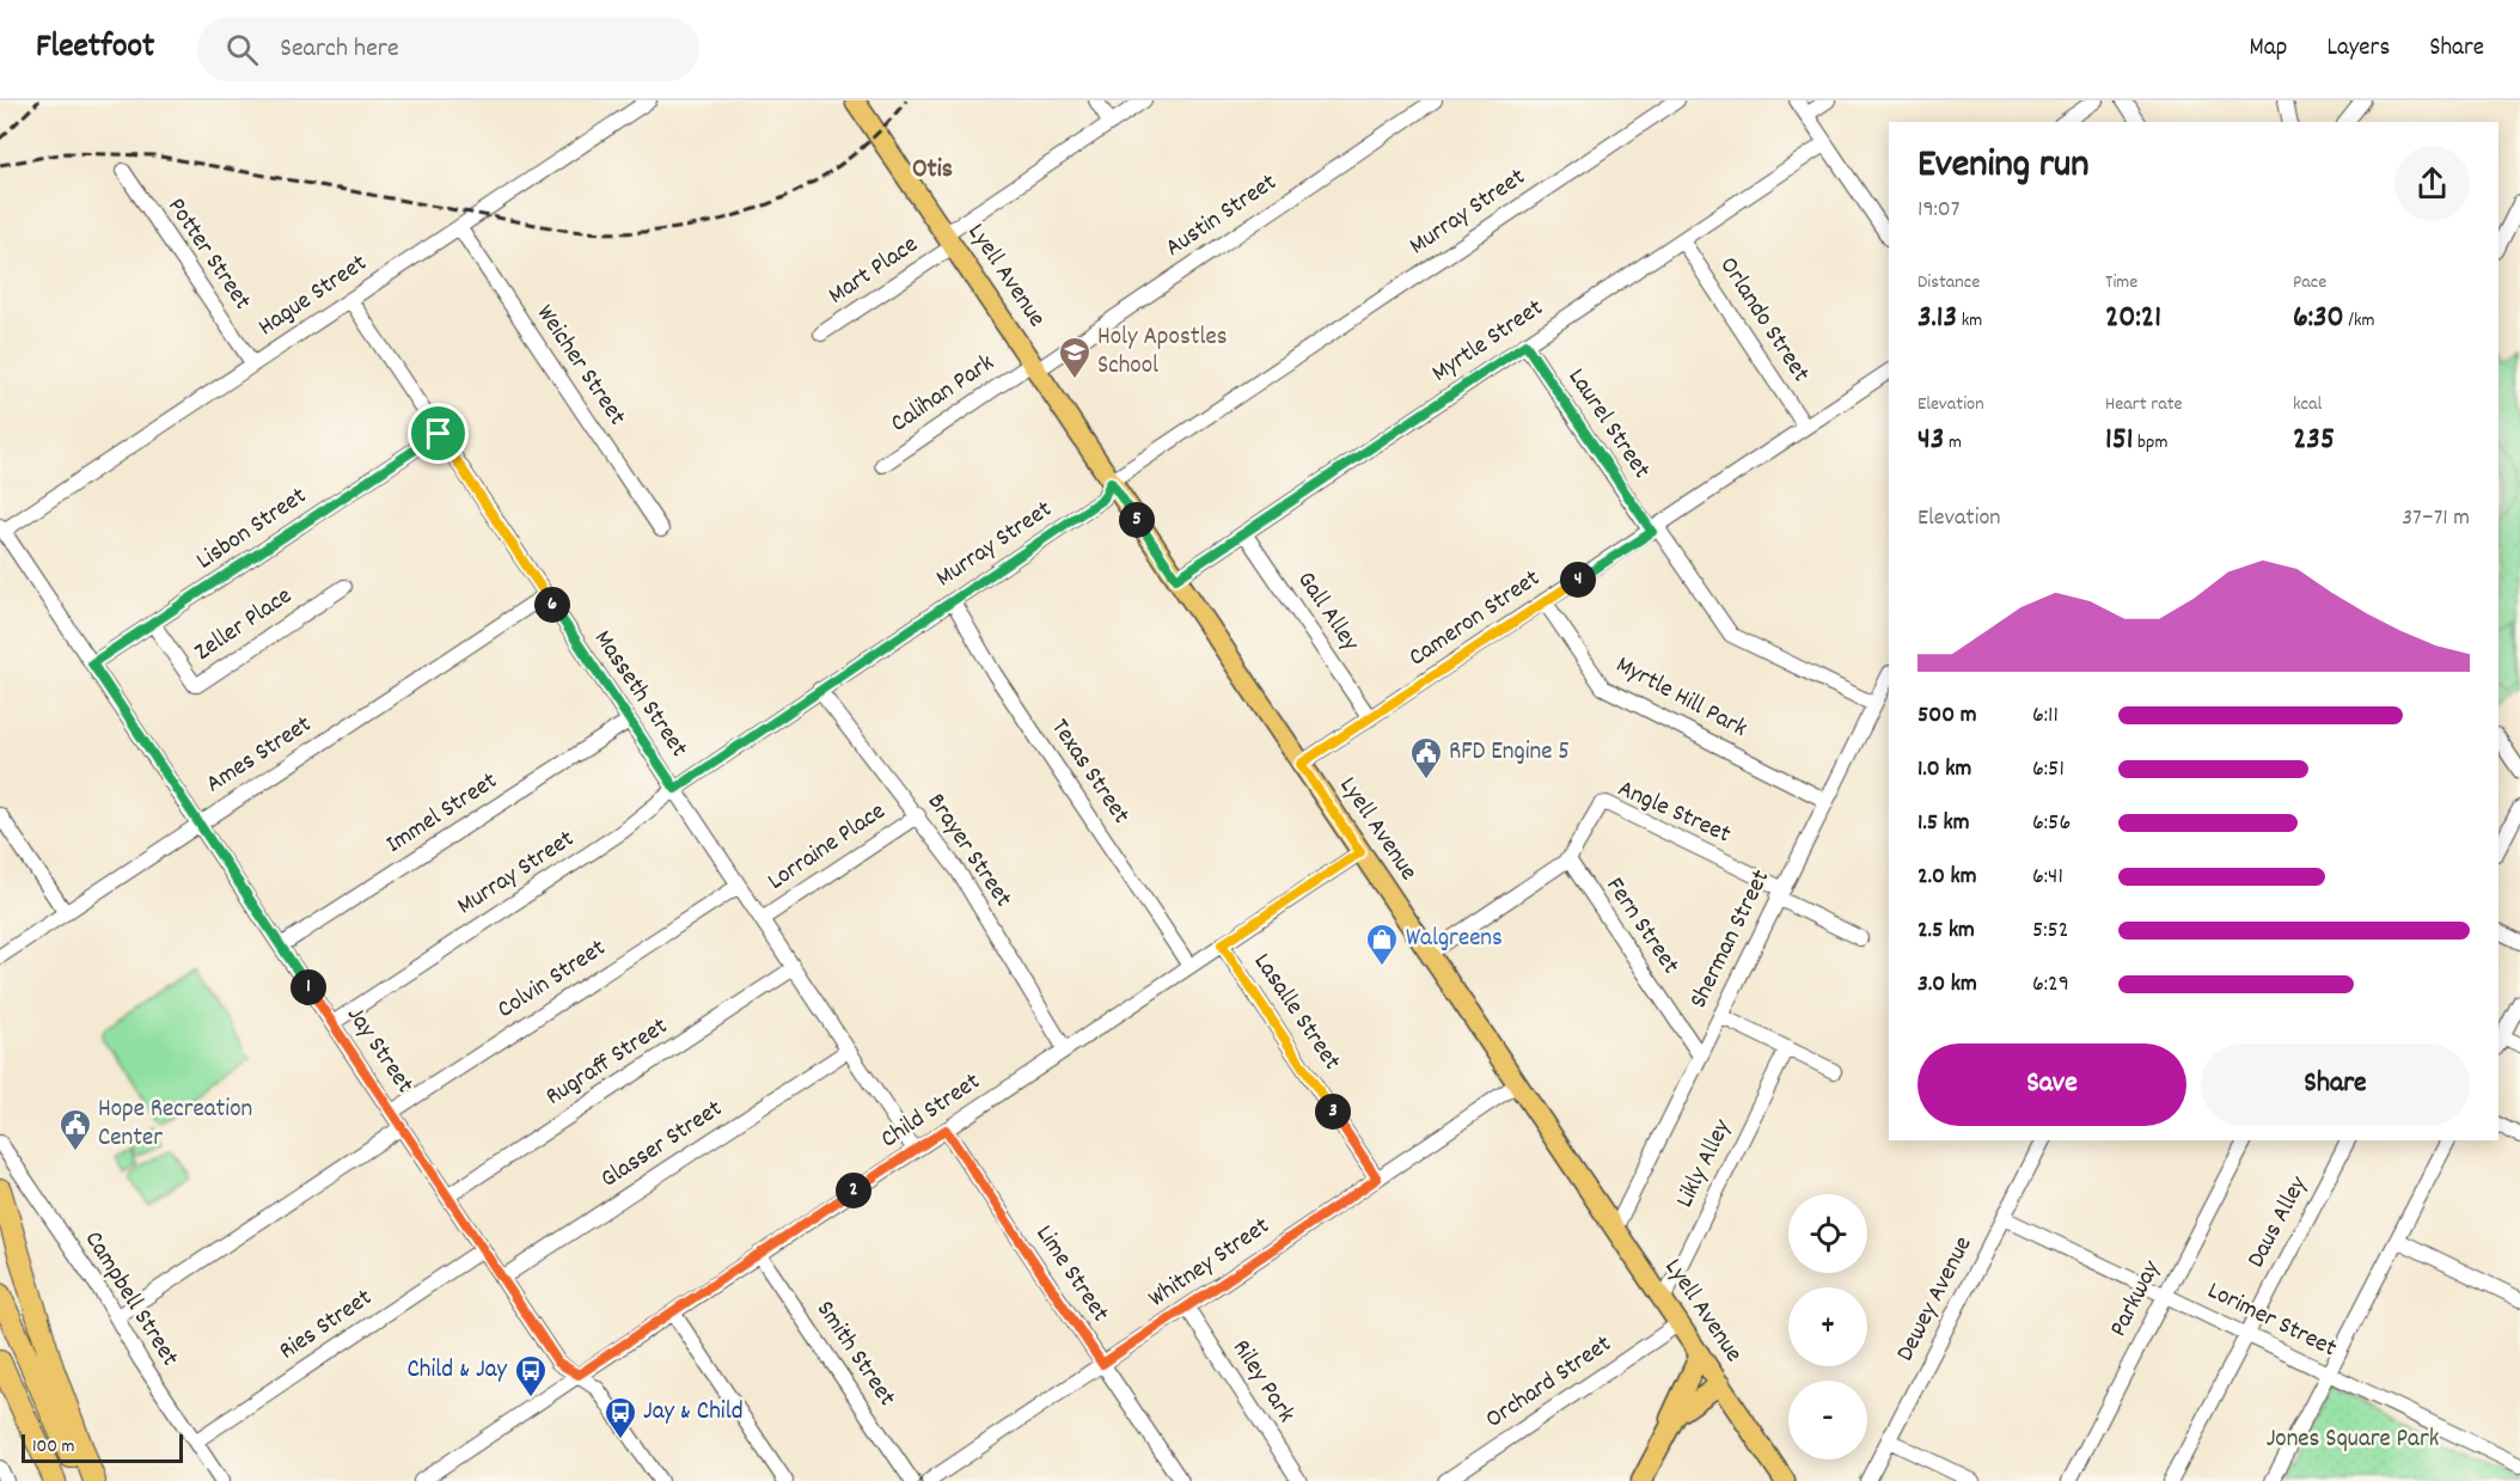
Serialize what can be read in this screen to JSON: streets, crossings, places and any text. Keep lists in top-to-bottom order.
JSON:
{
  "streets": {
    "main road": ["Lyell Avenue"],
    "street": [
      "Murray Street",
      "Austin Street",
      "Potter Street",
      "Mart Place",
      "Hague Street",
      "Orlando Street",
      "Myrtle Street",
      "Weicher Street",
      "Calihan Park",
      "Laurel Street",
      "Lisbon Street",
      "Gall Alley",
      "Cameron Street",
      "Zeller Place",
      "Masseth Street",
      "Myrtle Hill Park",
      "Ames Street",
      "Texas Street",
      "Angle Street",
      "Immel Street",
      "Lorraine Place",
      "Brayer Street",
      "Fern Street",
      "Sherman Street",
      "Colvin Street",
      "Lasalle Street",
      "Jay Street",
      "Rugraff Street",
      "Child Street",
      "Glasser Street",
      "Likly Alley",
      "Daus Alley",
      "Whitney Street",
      "Lime Street",
      "Campbell Street",
      "Dewey Avenue",
      "Parkway",
      "Lorimer Street",
      "Ries Street",
      "Smith Street",
      "Riley Park",
      "Orchard Street"
    ]
  },
  "crossings": [
    ["Murray Street", "Lyell Avenue"],
    ["Murray Street", "Masseth Street"],
    ["Murray Street", "Texas Street"],
    ["Murray Street", "Brayer Street"],
    ["Murray Street", "Jay Street"],
    ["Austin Street", "Lyell Avenue"],
    ["Austin Street", "Calihan Park"],
    ["Potter Street", "Hague Street"],
    ["Mart Place", "Lyell Avenue"],
    ["Lyell Avenue", "Myrtle Street"],
    ["Lyell Avenue", "Calihan Park"],
    ["Lyell Avenue", "Cameron Street"],
    ["Lyell Avenue", "Angle Street"],
    ["Lyell Avenue", "Sherman Street"],
    ["Lyell Avenue", "Child Street"],
    ["Lyell Avenue", "Likly Alley"],
    ["Lyell Avenue", "Whitney Street"],
    ["Lyell Avenue", "Orchard Street"],
    ["Hague Street", "Weicher Street"],
    ["Hague Street", "Masseth Street"],
    ["Hague Street", "Jay Street"],
    ["Orlando Street", "Myrtle Street"],
    ["Orlando Street", "Cameron Street"],
    ["Myrtle Street", "Laurel Street"],
    ["Myrtle Street", "Gall Alley"],
    ["Laurel Street", "Cameron Street"],
    ["Laurel Street", "Sherman Street"],
    ["Lisbon Street", "Zeller Place"],
    ["Lisbon Street", "Masseth Street"],
    ["Lisbon Street", "Jay Street"],
    ["Gall Alley", "Cameron Street"],
    ["Cameron Street", "Myrtle Hill Park"],
    ["Masseth Street", "Ames Street"],
    ["Masseth Street", "Immel Street"],
    ["Masseth Street", "Lorraine Place"],
    ["Masseth Street", "Colvin Street"],
    ["Masseth Street", "Rugraff Street"],
    ["Masseth Street", "Child Street"],
    ["Masseth Street", "Glasser Street"],
    ["Myrtle Hill Park", "Sherman Street"],
    ["Ames Street", "Jay Street"],
    ["Texas Street", "Child Street"],
    ["Angle Street", "Fern Street"],
    ["Angle Street", "Sherman Street"],
    ["Immel Street", "Jay Street"],
    ["Lorraine Place", "Brayer Street"],
    ["Brayer Street", "Child Street"],
    ["Fern Street", "Sherman Street"],
    ["Colvin Street", "Jay Street"],
    ["Lasalle Street", "Child Street"],
    ["Lasalle Street", "Whitney Street"],
    ["Jay Street", "Rugraff Street"],
    ["Jay Street", "Child Street"],
    ["Jay Street", "Glasser Street"],
    ["Jay Street", "Ries Street"],
    ["Child Street", "Lime Street"],
    ["Child Street", "Smith Street"],
    ["Daus Alley", "Lorimer Street"],
    ["Whitney Street", "Lime Street"],
    ["Whitney Street", "Riley Park"],
    ["Campbell Street", "Ries Street"],
    ["Dewey Avenue", "Lorimer Street"],
    ["Parkway", "Lorimer Street"]
  ],
  "districts": ["Otis"],
  "parks": ["Jones Square Park"],
  "places": {
    "school or university": ["Holy Apostles School"],
    "public building": ["RFD Engine 5", "Hope Recreation Center"],
    "shop": ["Walgreens"],
    "bus stop": ["Child & Jay", "Jay & Child"]
  },
  "scale_bar": "100 m",
  "page": {
    "header": "Fleetfoot",
    "search": "Search here",
    "nav": ["Map", "Layers", "Share"],
    "heading": ["Evening run", "19:07"],
    "stats": [
      ["Distance", "3.13 km"],
      ["Time", "20:21"],
      ["Pace", "6:30 /km"],
      ["Elevation", "43 m"],
      ["Heart rate", "151 bpm"],
      ["kcal", "235"]
    ],
    "chart": ["Elevation", "37–71 m"],
    "pins": [
      "5",
      "4",
      "6",
      "1",
      "3",
      "2"
    ],
    "list": [
      {
        "name": "500 m",
        "note": "6:11"
      },
      {
        "name": "1.0 km",
        "note": "6:51"
      },
      {
        "name": "1.5 km",
        "note": "6:56"
      },
      {
        "name": "2.0 km",
        "note": "6:41"
      },
      {
        "name": "2.5 km",
        "note": "5:52"
      },
      {
        "name": "3.0 km",
        "note": "6:29"
      }
    ],
    "buttons": ["Save", "Share"],
    "map_buttons": ["+", "−"],
    "scale": "100 m"
  }
}
